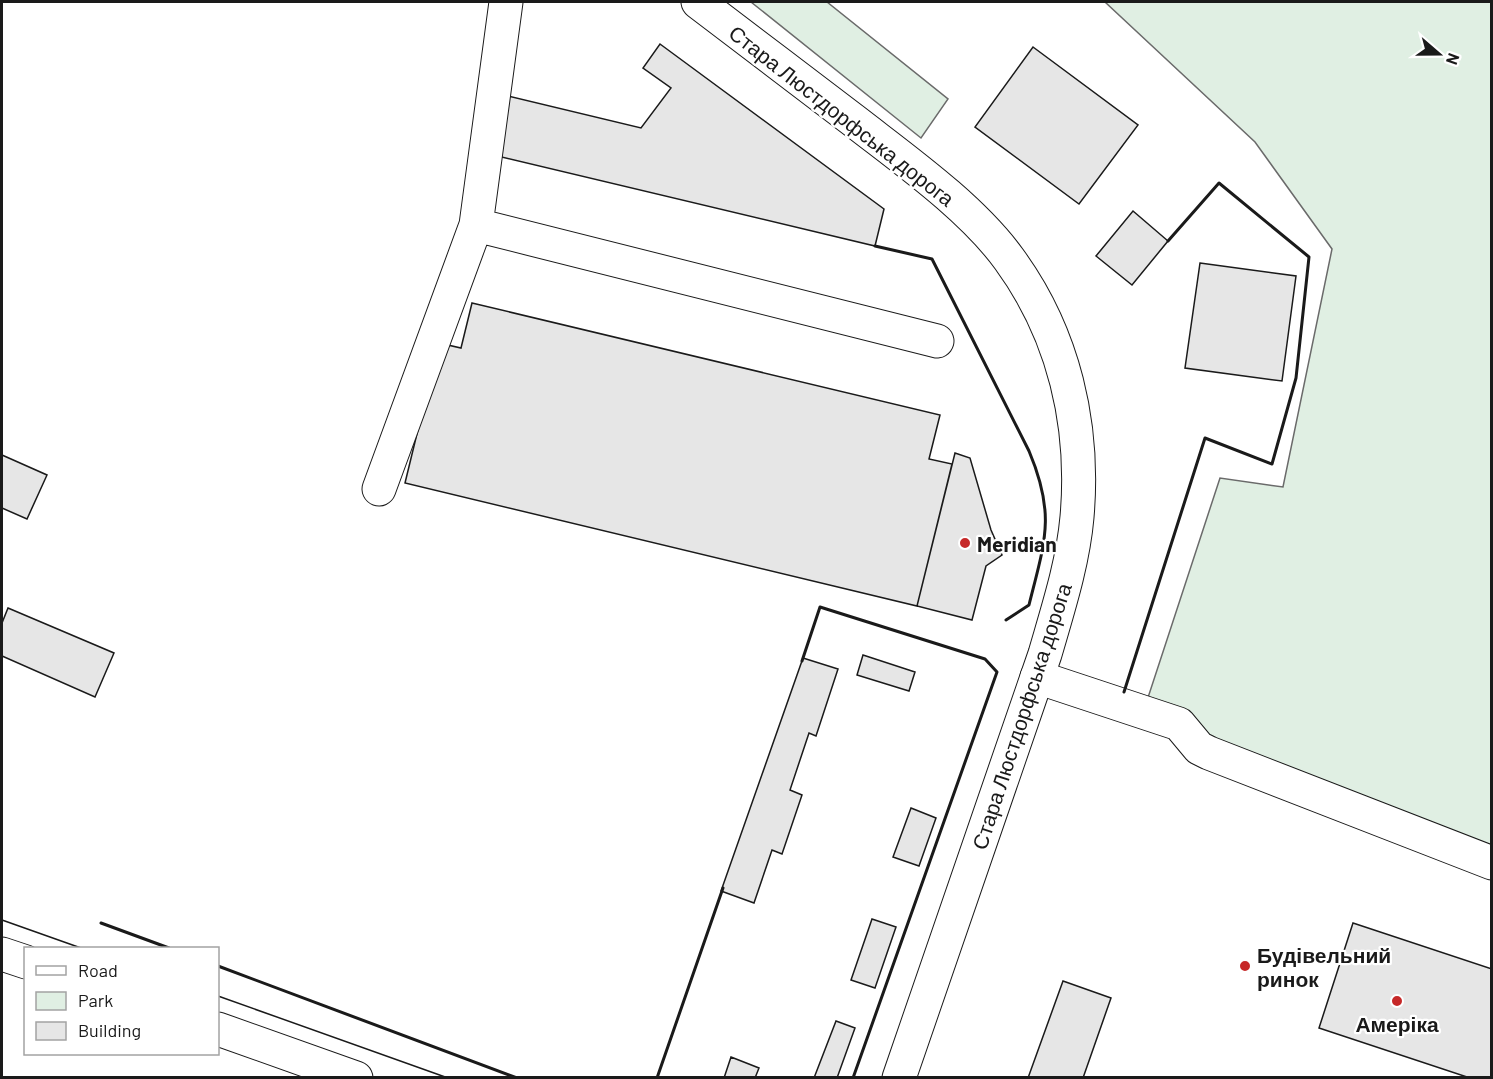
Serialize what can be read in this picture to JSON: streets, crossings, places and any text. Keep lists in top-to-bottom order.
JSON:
{
  "streets": {
    "main road": ["Стара Люстдорфська дорога"]
  },
  "places": ["Meridian", "Будівельний ринок", "Амеріка"],
  "legend": ["Road", "Park", "Building"],
  "north": "right"
}
